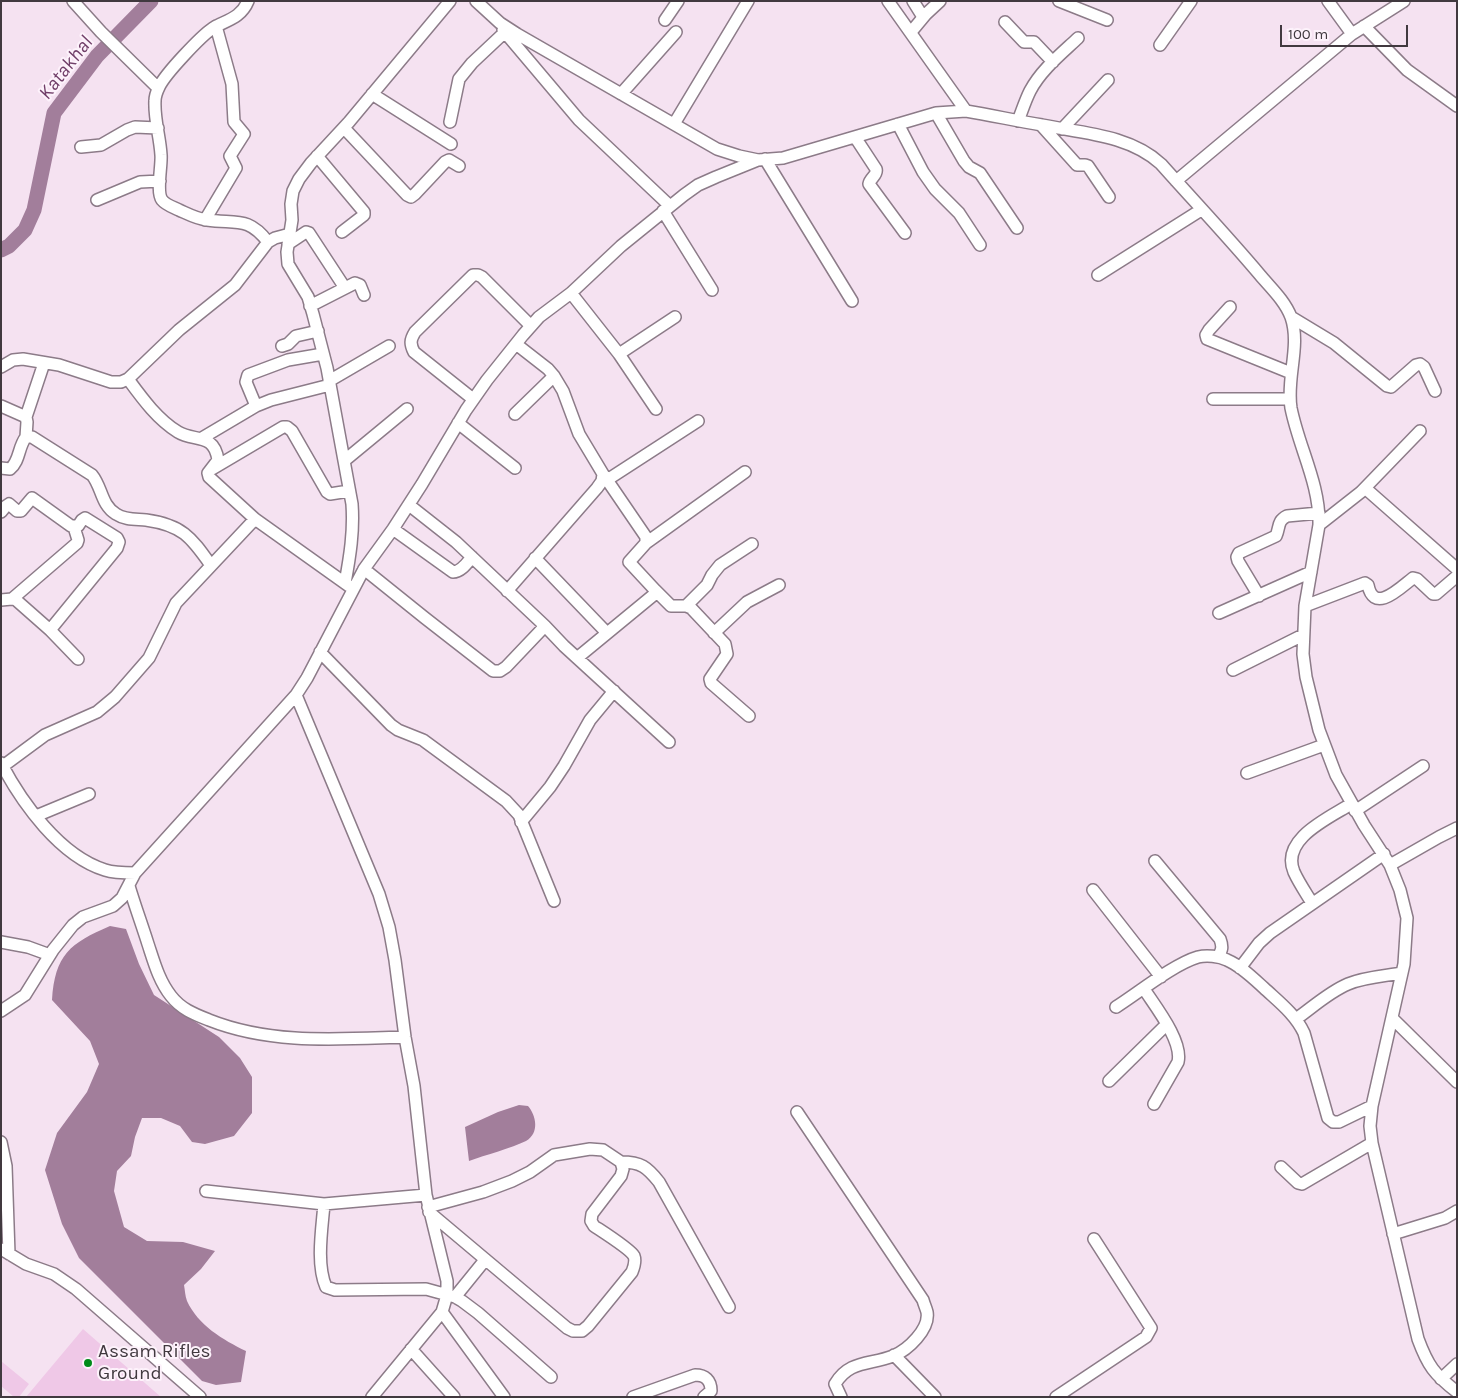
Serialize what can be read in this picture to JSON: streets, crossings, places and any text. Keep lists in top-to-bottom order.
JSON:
{
  "water": ["Katakhal"],
  "places": ["Assam Rifles Ground"],
  "scale_bar": "100 m"
}
